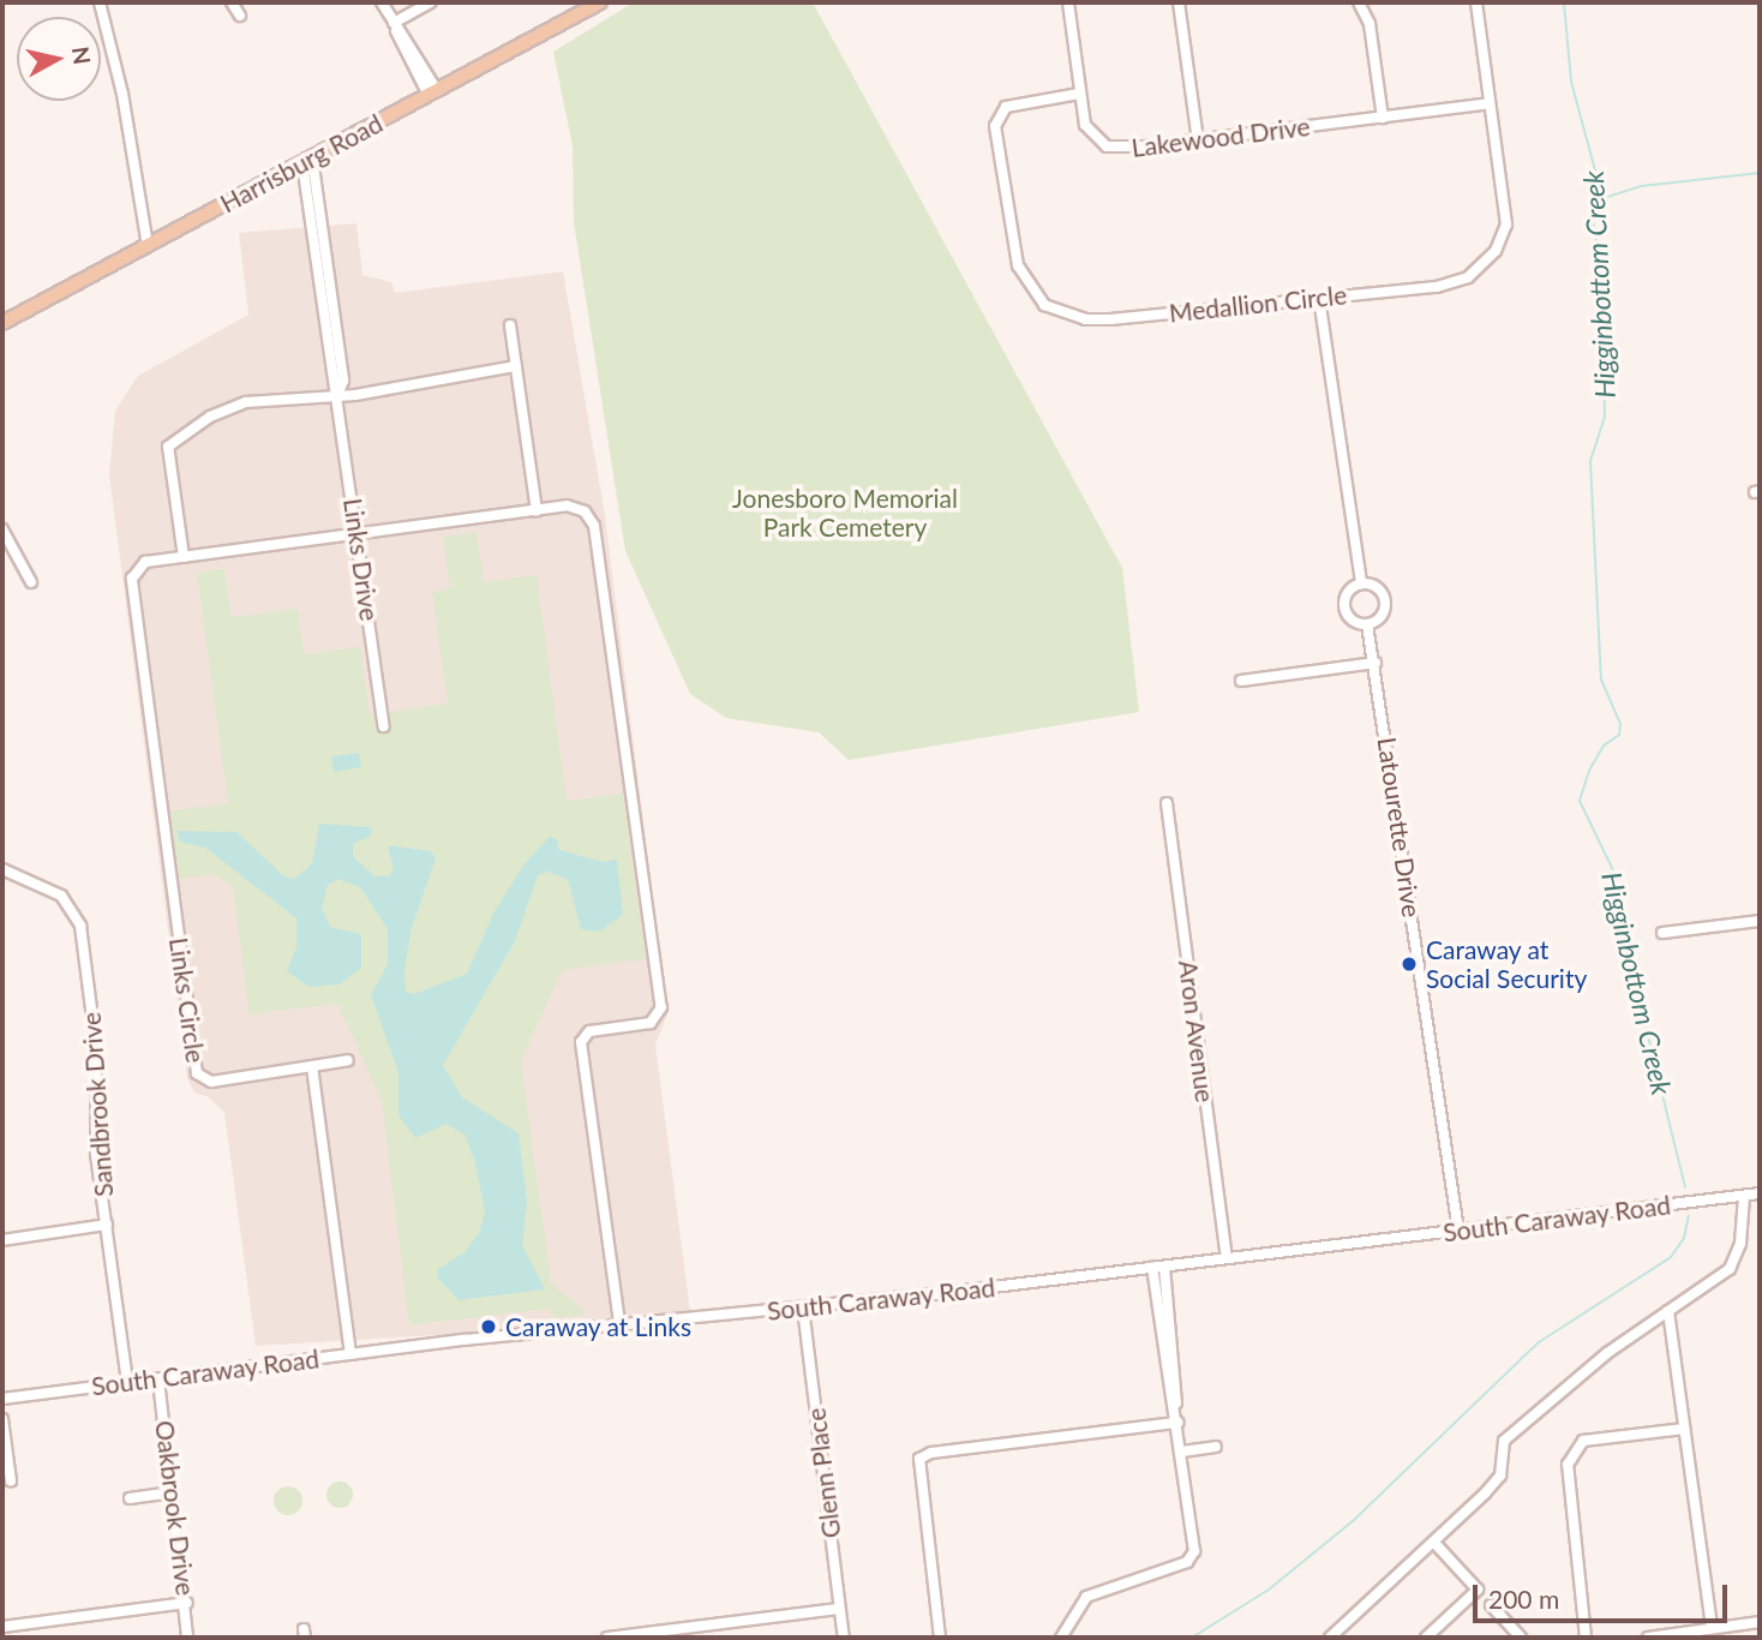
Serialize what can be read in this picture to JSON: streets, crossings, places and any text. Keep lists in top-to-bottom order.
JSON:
{
  "streets": {
    "main road": ["Harrisburg Road"],
    "street": [
      "Lakewood Drive",
      "Medallion Circle",
      "Links Drive",
      "Latourette Drive",
      "Links Circle",
      "Aron Avenue",
      "Sandbrook Drive",
      "South Caraway Road",
      "Glenn Place",
      "Oakbrook Drive"
    ]
  },
  "crossings": [
    ["Lakewood Drive", "Medallion Circle"],
    ["Harrisburg Road", "Links Drive"],
    ["Links Drive", "Links Circle"],
    ["Latourette Drive", "South Caraway Road"],
    ["Links Circle", "South Caraway Road"],
    ["Aron Avenue", "South Caraway Road"],
    ["Sandbrook Drive", "South Caraway Road"],
    ["South Caraway Road", "Glenn Place"],
    ["South Caraway Road", "Oakbrook Drive"]
  ],
  "water": ["Higginbottom Creek"],
  "parks": ["Jonesboro Memorial Park Cemetery"],
  "places": ["Caraway at Social Security", "Caraway at Links"],
  "scale_bar": "200 m",
  "north": "right"
}
